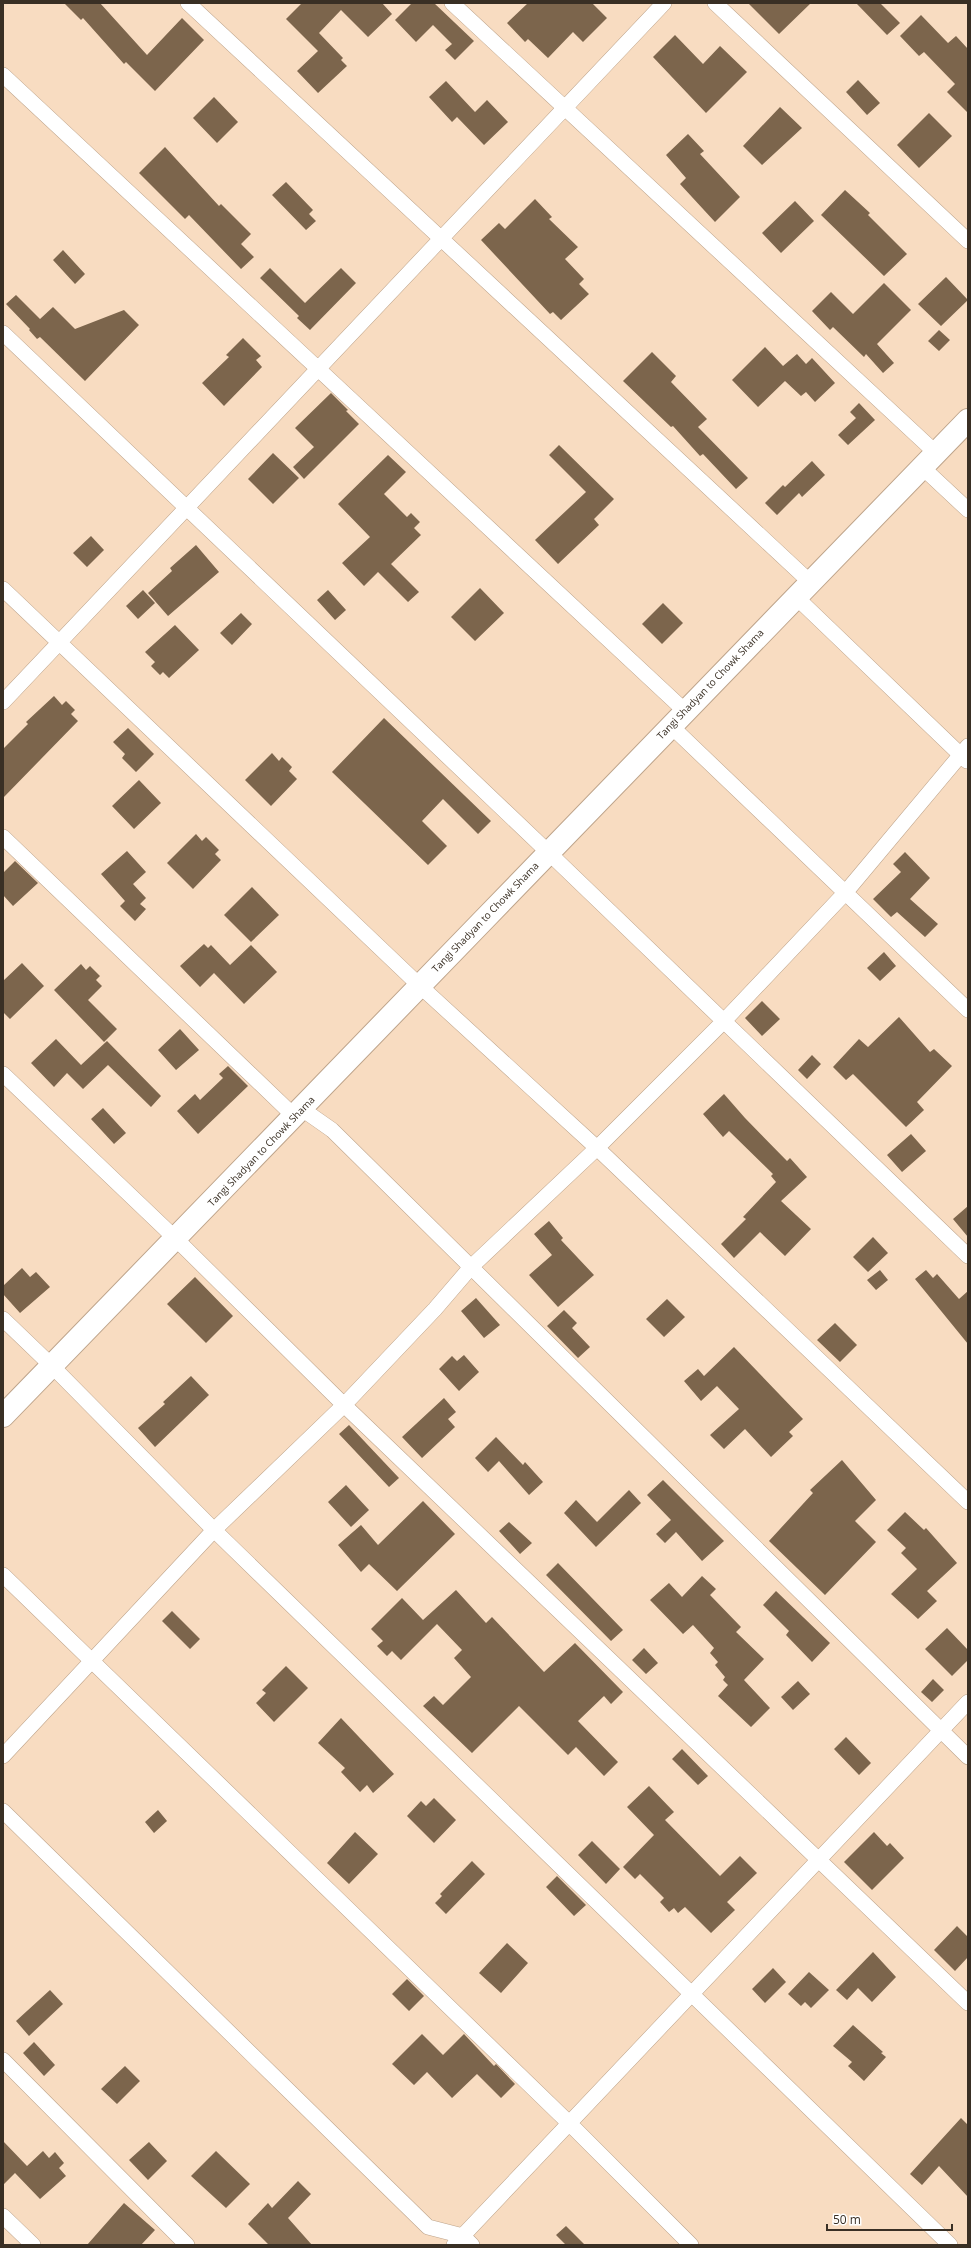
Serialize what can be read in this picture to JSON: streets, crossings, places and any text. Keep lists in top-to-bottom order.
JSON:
{
  "streets": {
    "main road": ["Tangi Shadyan to Chowk Shama"]
  },
  "scale_bar": "50 m"
}
